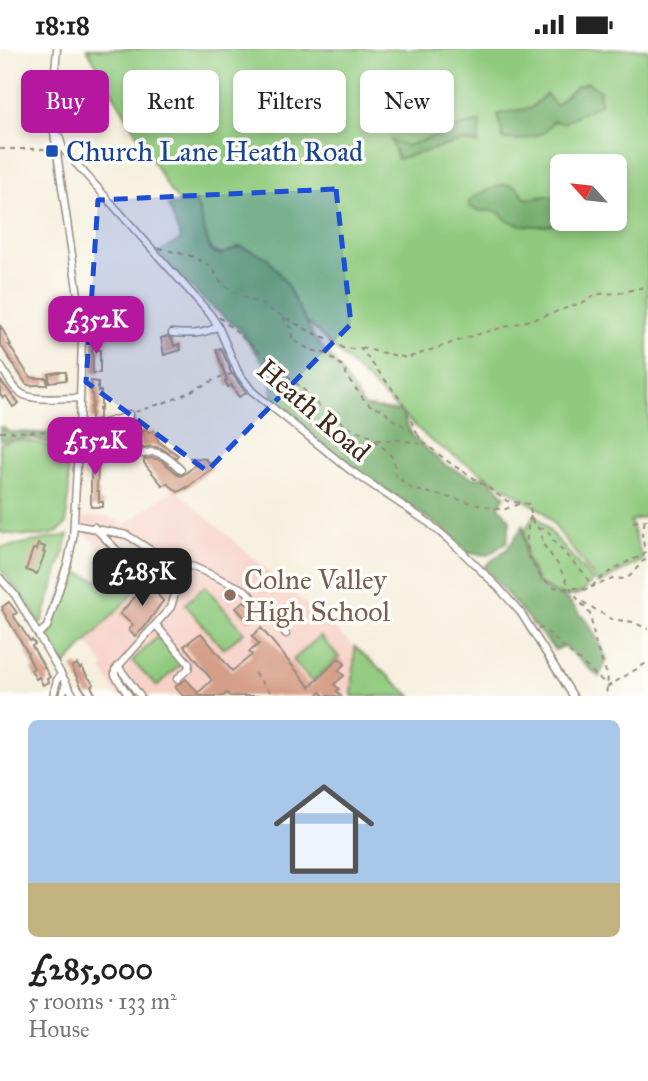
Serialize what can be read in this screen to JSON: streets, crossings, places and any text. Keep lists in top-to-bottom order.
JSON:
{
  "streets": {
    "street": ["Heath Road"]
  },
  "places": {
    "transit": ["Church Lane Heath Road"],
    "other": ["Colne Valley High School"]
  },
  "north": "top left",
  "page": {
    "status": "18:18",
    "chip": [
      "Buy",
      "Rent",
      "Filters",
      "New"
    ],
    "price": ["£352K", "£152K", "£285K"],
    "list": [
      {
        "name": "£285,000",
        "note": "5 rooms · 133 m² · House"
      }
    ]
  }
}
